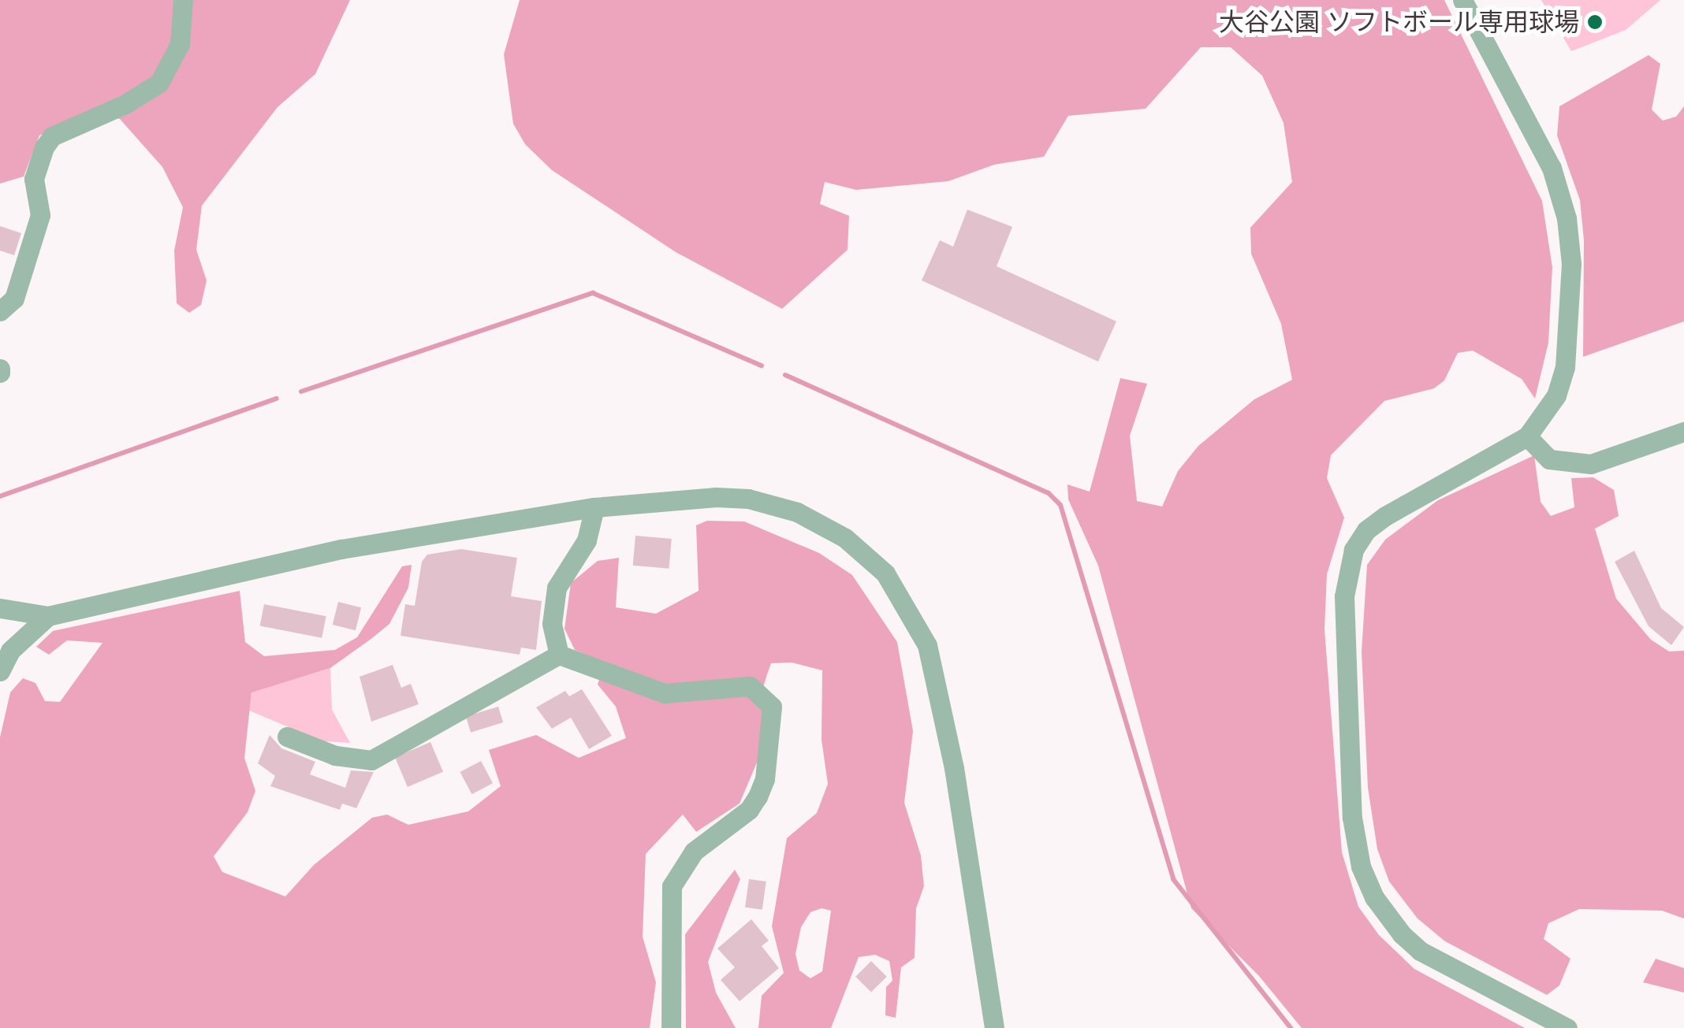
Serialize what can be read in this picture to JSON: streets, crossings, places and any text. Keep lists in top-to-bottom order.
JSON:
{
  "places": ["大谷公園 ソフトボール専用球場"]
}
